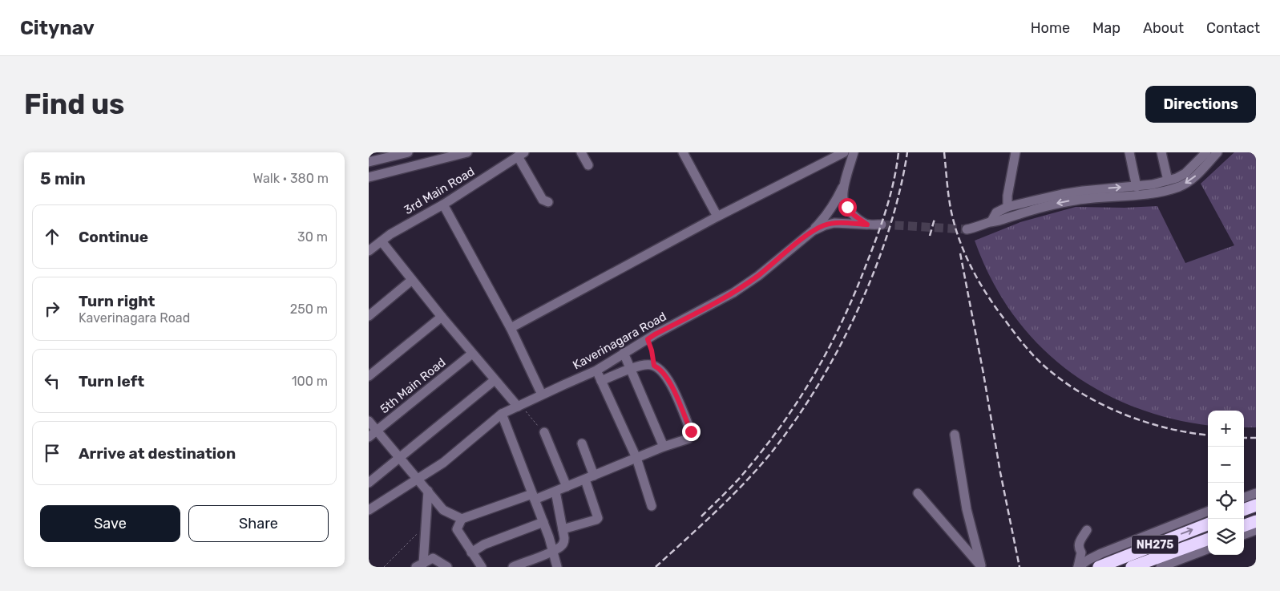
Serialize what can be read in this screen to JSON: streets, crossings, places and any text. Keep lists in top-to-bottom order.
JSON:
{
  "streets": {
    "highway": ["NH275"],
    "street": ["3rd Main Road", "Kaverinagara Road", "5th Main Road"]
  },
  "page": {
    "header": "Citynav",
    "nav": [
      "Home",
      "Map",
      "About",
      "Contact"
    ],
    "buttons": [
      "Directions",
      ["Save", "Share"]
    ],
    "title": "Find us",
    "heading": ["5 min", "Walk · 380 m"],
    "list": [
      ["Continue", "30 m"],
      ["Turn right", "Kaverinagara Road", "250 m"],
      ["Turn left", "100 m"],
      "Arrive at destination"
    ],
    "map_buttons": ["+", "−"]
  }
}
